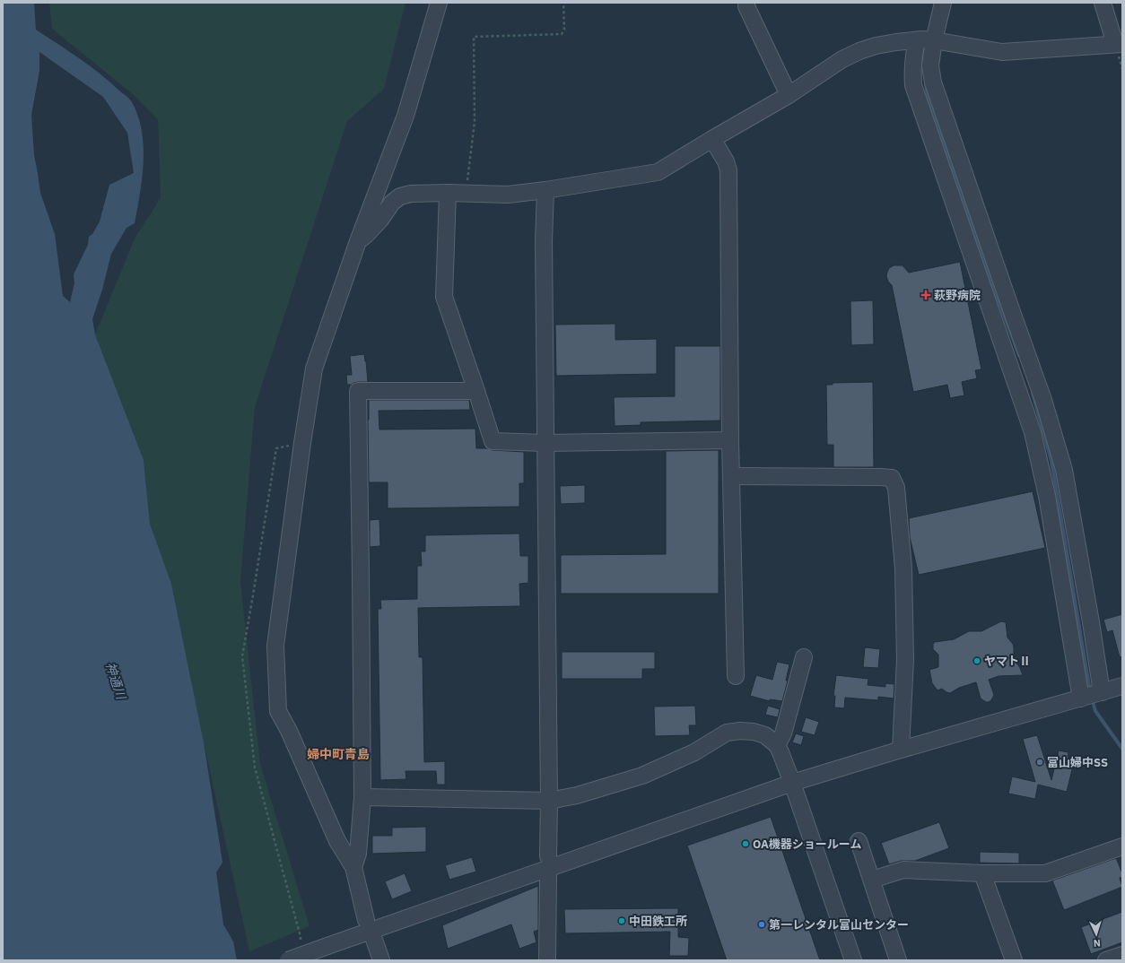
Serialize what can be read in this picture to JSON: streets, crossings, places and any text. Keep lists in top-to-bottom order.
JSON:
{
  "districts": ["婦中町青島"],
  "water": ["神通川"],
  "places": {
    "health": ["萩野病院"],
    "other": [
      "ヤマトⅡ",
      "富山婦中SS",
      "OA機器ショールーム",
      "中田鉄工所",
      "第一レンタル富山センター"
    ]
  },
  "north": "bottom"
}
